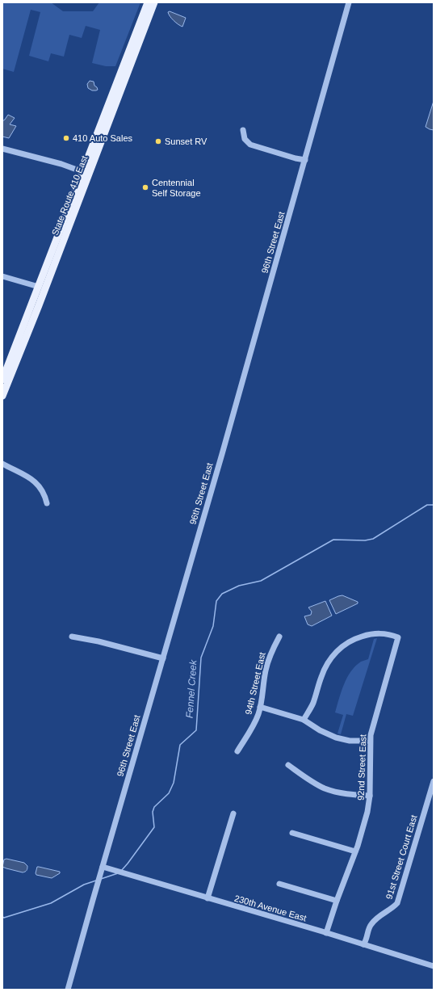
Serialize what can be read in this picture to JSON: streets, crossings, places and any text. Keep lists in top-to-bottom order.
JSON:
{
  "streets": {
    "main road": ["State Route 410 East"],
    "street": [
      "96th Street East",
      "94th Street East",
      "92nd Street East",
      "91st Street Court East",
      "230th Avenue East"
    ]
  },
  "crossings": [
    ["96th Street East", "230th Avenue East"],
    ["92nd Street East", "230th Avenue East"],
    ["91st Street Court East", "230th Avenue East"]
  ],
  "water": ["Fennel Creek"],
  "places": ["410 Auto Sales", "Sunset RV", "Centennial Self Storage"]
}
